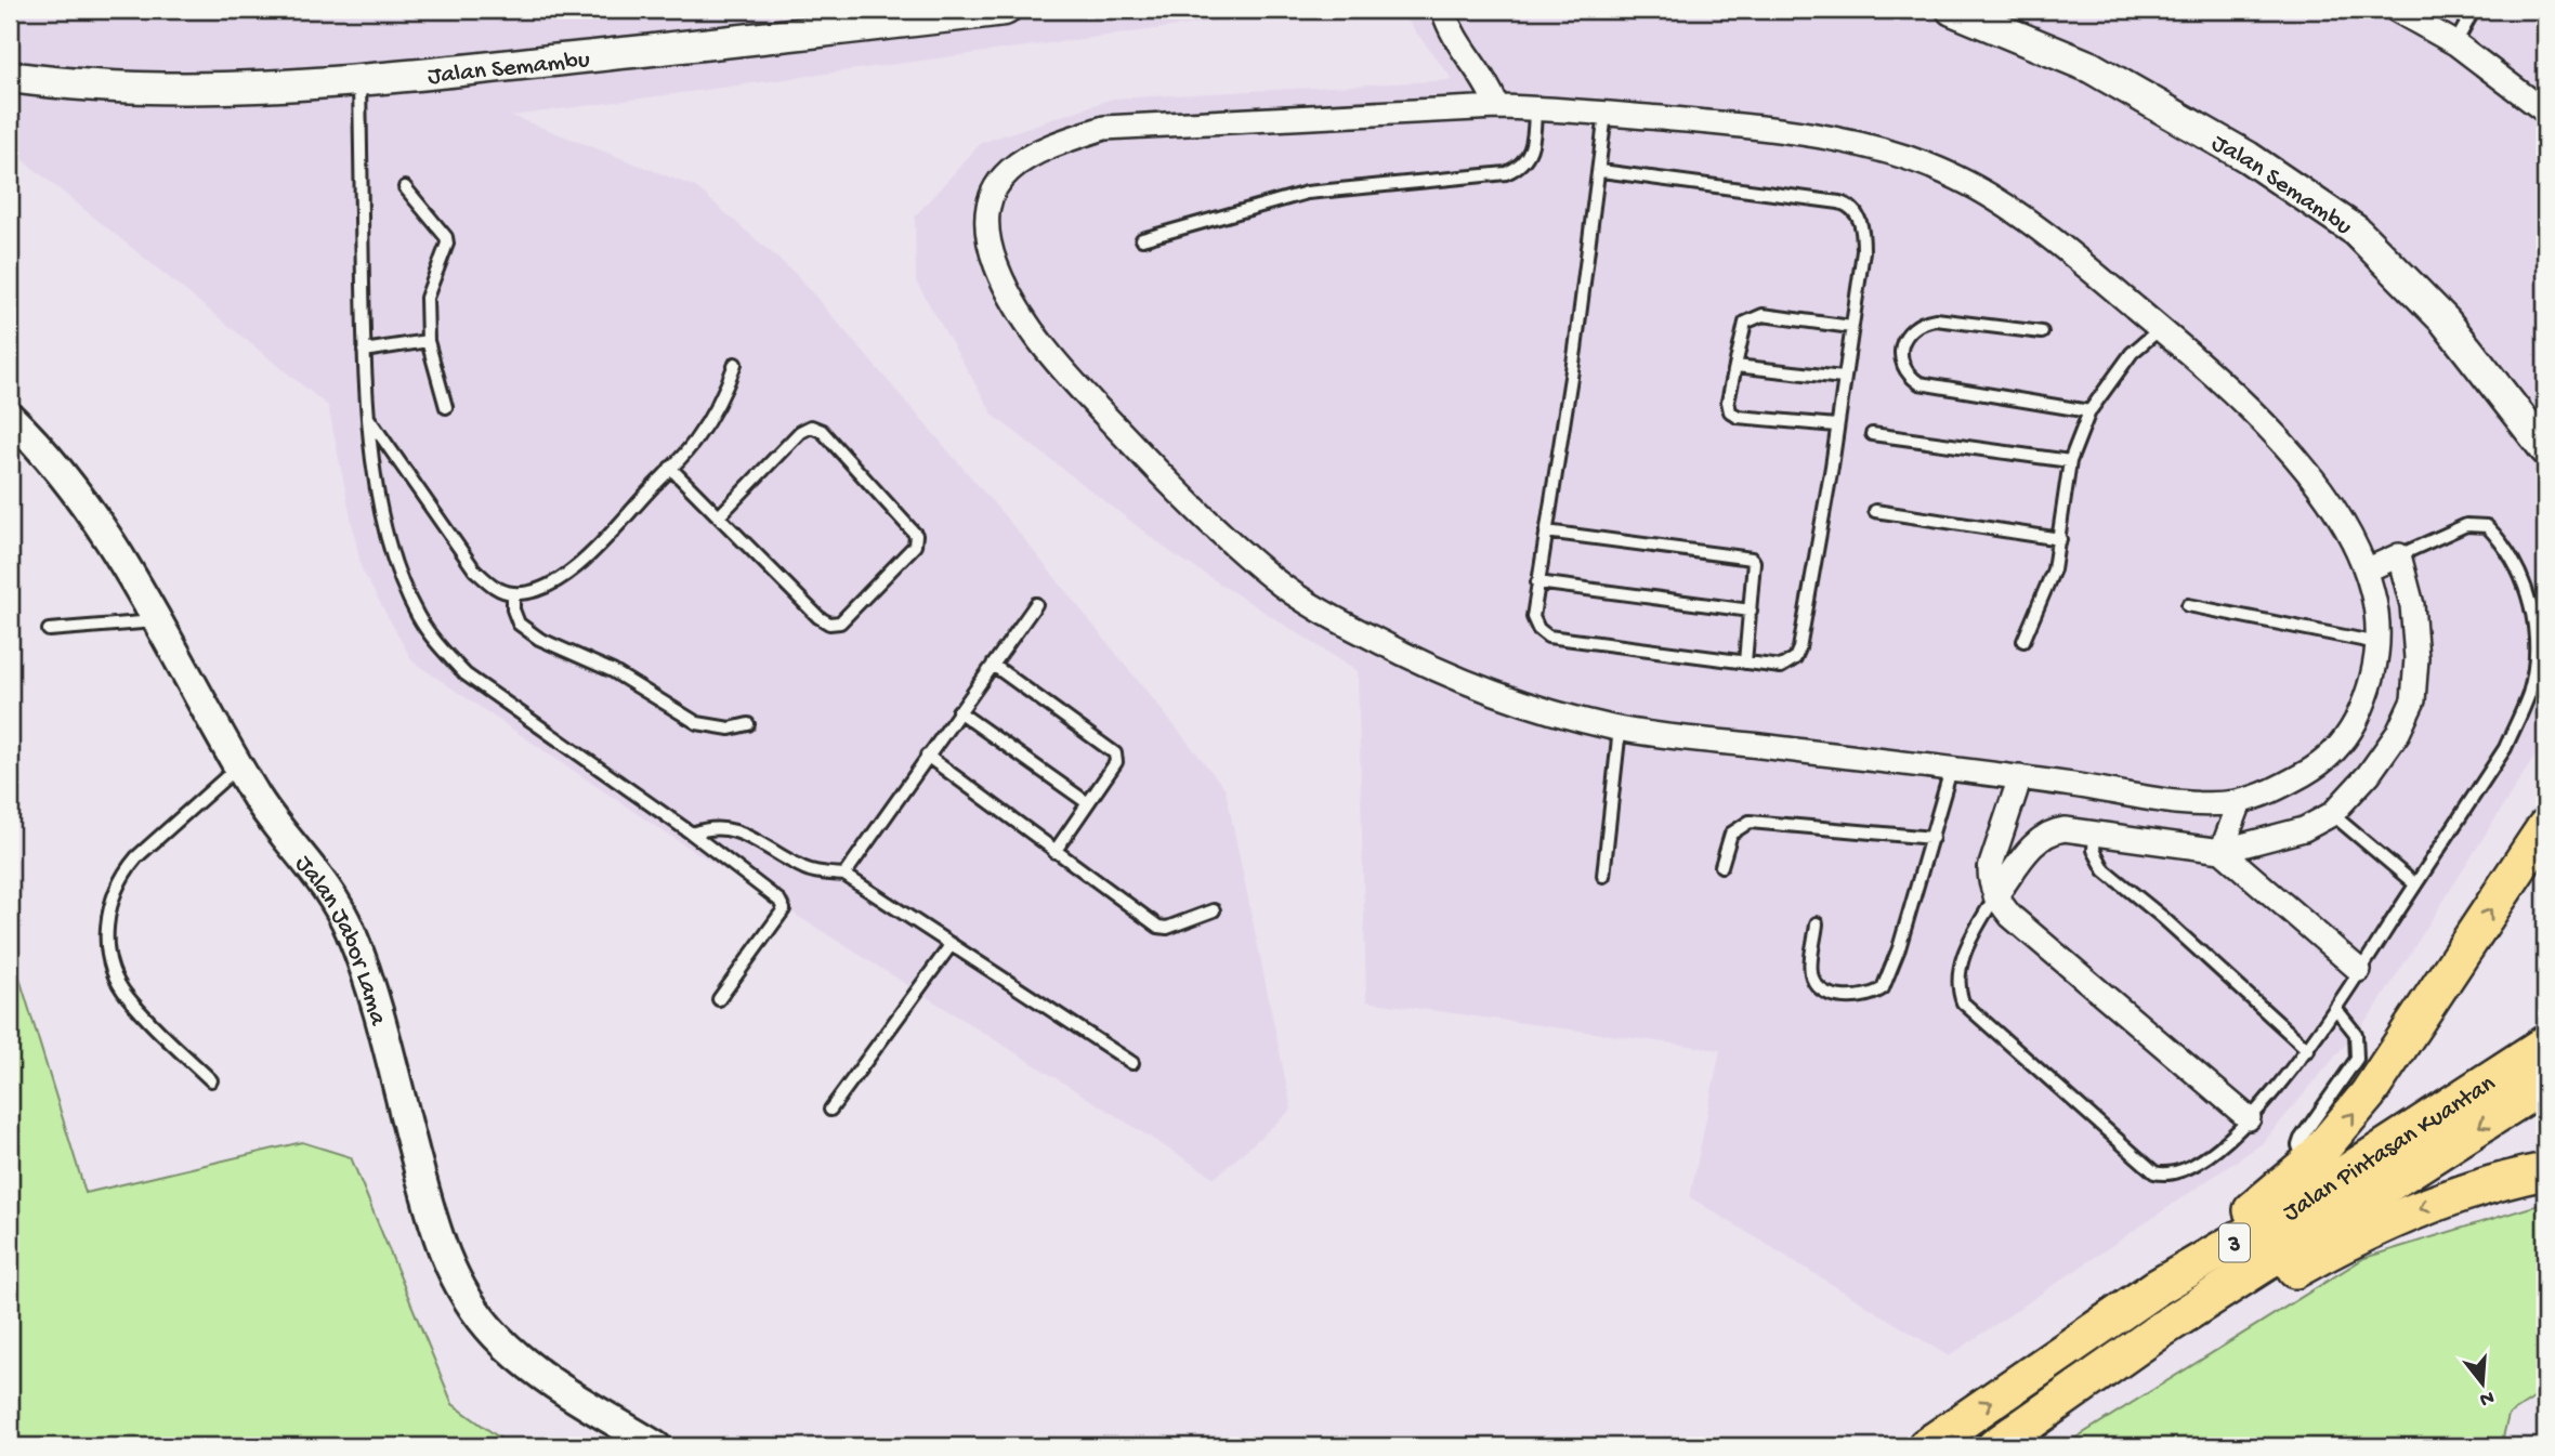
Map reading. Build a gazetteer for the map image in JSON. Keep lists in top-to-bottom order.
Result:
{
  "streets": {
    "highway": ["Jalan Pintasan Kuantan", "3"],
    "main road": ["Jalan Semambu"],
    "street": ["Jalan Jabor Lama"]
  },
  "north": "bottom"
}
